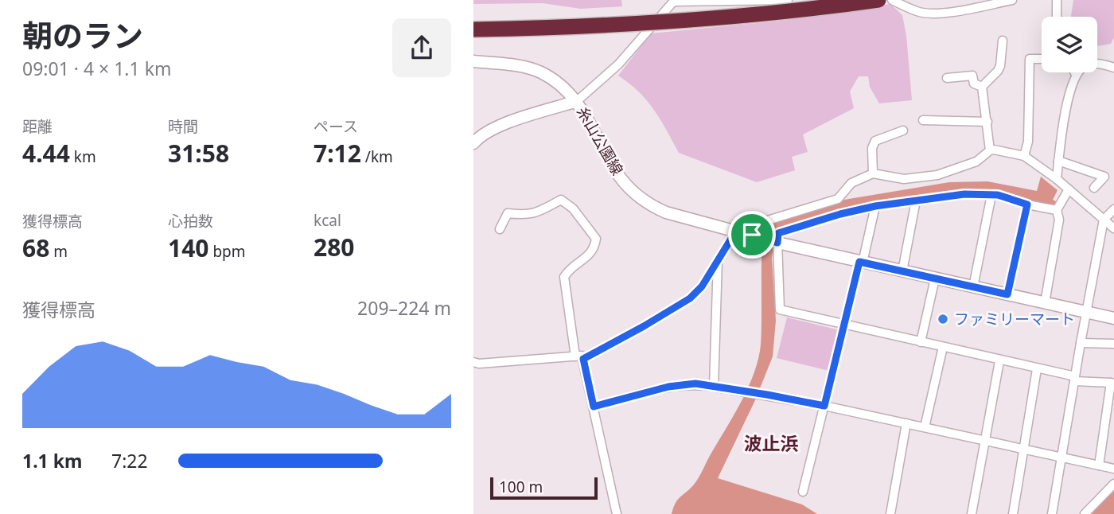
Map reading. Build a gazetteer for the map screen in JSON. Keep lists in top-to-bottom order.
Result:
{
  "streets": {
    "main road": ["糸山公園線"]
  },
  "districts": ["波止浜"],
  "places": ["ファミリーマート"],
  "scale_bar": "100 m",
  "page": {
    "heading": ["朝のラン", "09:01 · 4 × 1.1 km"],
    "stats": [
      ["距離", "4.44 km"],
      ["時間", "31:58"],
      ["ペース", "7:12 /km"],
      ["獲得標高", "68 m"],
      ["心拍数", "140 bpm"],
      ["kcal", "280"]
    ],
    "chart": ["獲得標高", "209–224 m"],
    "list": [
      {
        "name": "1.1 km",
        "note": "7:22"
      }
    ],
    "scale": "100 m"
  }
}
